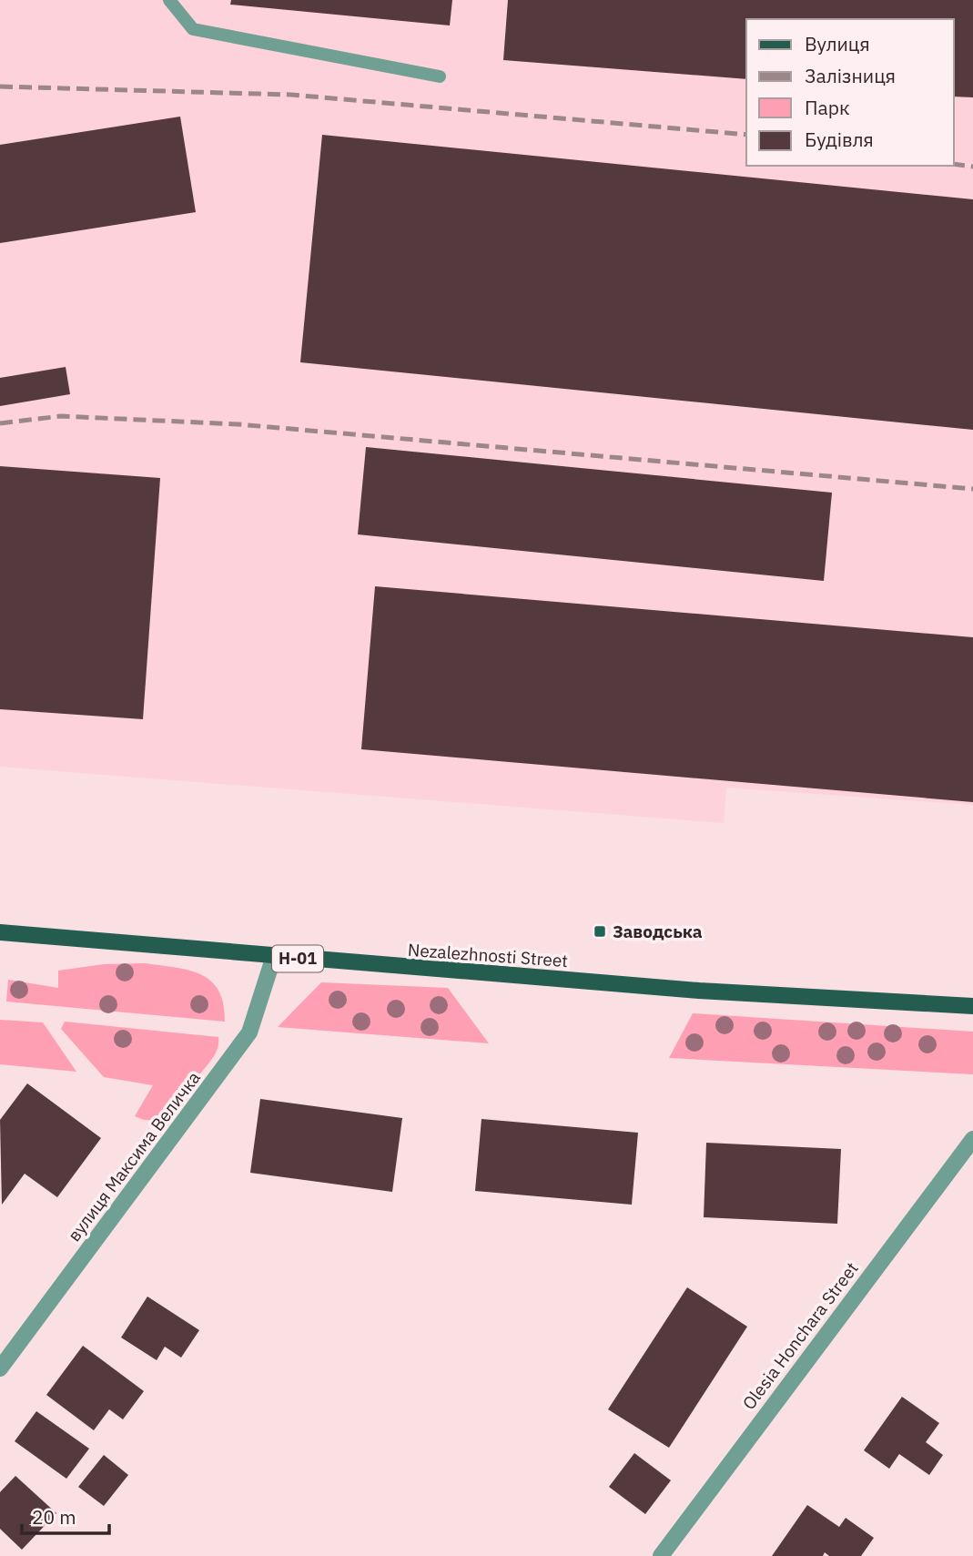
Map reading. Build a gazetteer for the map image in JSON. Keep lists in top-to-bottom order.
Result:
{
  "streets": {
    "main road": ["Nezalezhnosti Street", "Н-01"],
    "street": ["вулиця Максима Величка", "Olesia Honchara Street"]
  },
  "crossings": [
    ["Nezalezhnosti Street", "вулиця Максима Величка"]
  ],
  "places": {
    "transit": ["Заводська"]
  },
  "legend": [
    "Вулиця",
    "Залізниця",
    "Парк",
    "Будівля"
  ],
  "scale_bar": "20 m"
}
